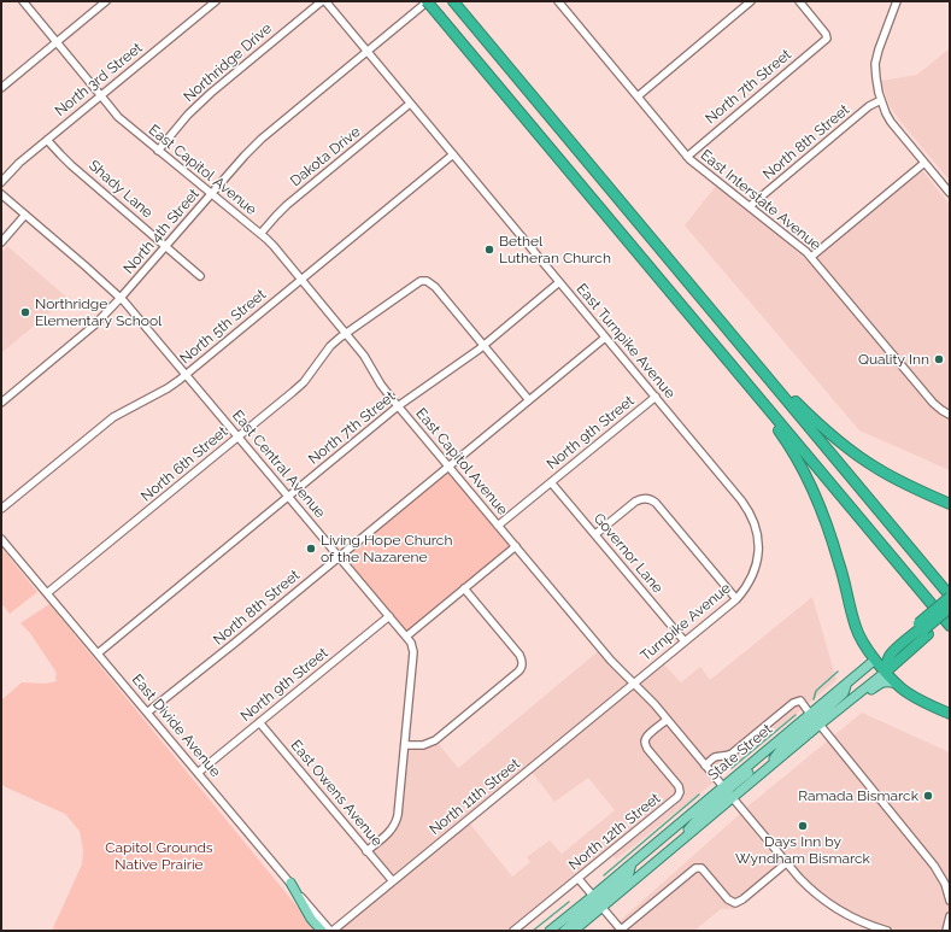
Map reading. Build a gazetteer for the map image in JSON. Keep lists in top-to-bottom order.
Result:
{
  "streets": {
    "highway": ["State Street"],
    "street": [
      "Northridge Drive",
      "North 3rd Street",
      "North 7th Street",
      "North 8th Street",
      "Dakota Drive",
      "East Capitol Avenue",
      "Shady Lane",
      "East Interstate Avenue",
      "North 4th Street",
      "North 5th Street",
      "East Turnpike Avenue",
      "North 9th Street",
      "North 6th Street",
      "East Central Avenue",
      "Governor Lane",
      "Turnpike Avenue",
      "East Divide Avenue",
      "East Owens Avenue",
      "North 11th Street",
      "North 12th Street"
    ]
  },
  "crossings": [
    ["Northridge Drive", "East Capitol Avenue"],
    ["North 3rd Street", "East Capitol Avenue"],
    ["North 3rd Street", "Shady Lane"],
    ["North 7th Street", "East Capitol Avenue"],
    ["North 7th Street", "East Interstate Avenue"],
    ["North 7th Street", "East Turnpike Avenue"],
    ["North 7th Street", "North 6th Street"],
    ["North 7th Street", "East Central Avenue"],
    ["North 7th Street", "East Divide Avenue"],
    ["North 8th Street", "East Capitol Avenue"],
    ["North 8th Street", "East Interstate Avenue"],
    ["North 8th Street", "East Turnpike Avenue"],
    ["North 8th Street", "East Central Avenue"],
    ["North 8th Street", "East Divide Avenue"],
    ["Dakota Drive", "East Capitol Avenue"],
    ["Dakota Drive", "East Turnpike Avenue"],
    ["East Capitol Avenue", "North 4th Street"],
    ["East Capitol Avenue", "North 5th Street"],
    ["East Capitol Avenue", "North 9th Street"],
    ["East Capitol Avenue", "North 6th Street"],
    ["East Capitol Avenue", "Turnpike Avenue"],
    ["East Capitol Avenue", "State Street"],
    ["East Capitol Avenue", "North 11th Street"],
    ["East Capitol Avenue", "North 12th Street"],
    ["Shady Lane", "North 4th Street"],
    ["North 4th Street", "East Turnpike Avenue"],
    ["North 4th Street", "East Central Avenue"],
    ["North 5th Street", "East Turnpike Avenue"],
    ["North 5th Street", "East Central Avenue"],
    ["East Turnpike Avenue", "North 9th Street"],
    ["East Turnpike Avenue", "Turnpike Avenue"],
    ["North 9th Street", "East Central Avenue"],
    ["North 9th Street", "Governor Lane"],
    ["North 9th Street", "East Divide Avenue"],
    ["North 9th Street", "East Owens Avenue"],
    ["North 6th Street", "East Central Avenue"],
    ["North 6th Street", "East Divide Avenue"],
    ["East Central Avenue", "East Owens Avenue"],
    ["Governor Lane", "Turnpike Avenue"],
    ["Turnpike Avenue", "North 11th Street"],
    ["East Divide Avenue", "North 11th Street"],
    ["East Owens Avenue", "North 11th Street"]
  ],
  "parks": ["Capitol Grounds Native Prairie"],
  "places": [
    "Bethel Lutheran Church",
    "Northridge Elementary School",
    "Quality Inn",
    "Living Hope Church of the Nazarene",
    "Ramada Bismarck",
    "Days Inn by Wyndham Bismarck"
  ]
}
